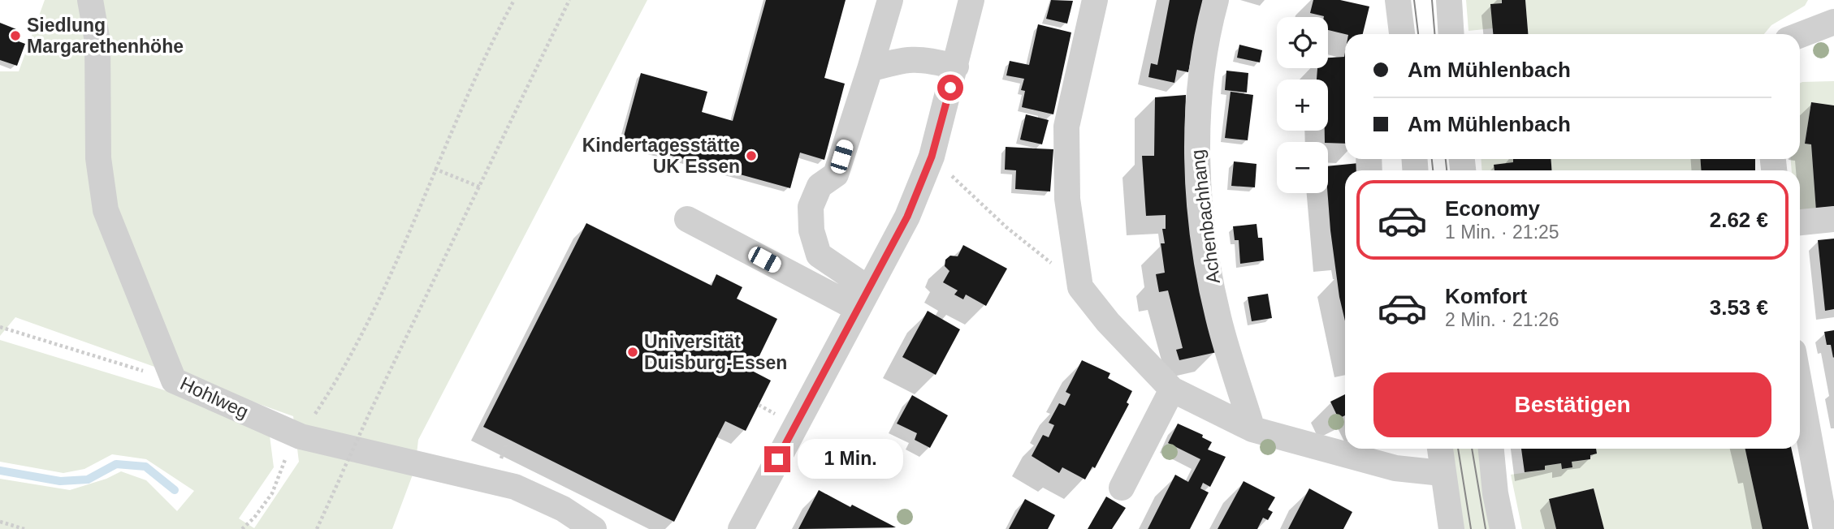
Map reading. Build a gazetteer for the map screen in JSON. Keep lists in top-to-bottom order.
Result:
{
  "streets": {
    "street": ["Achenbachhang", "Hohlweg"]
  },
  "places": ["Siedlung Margarethenhöhe", "Kindertagesstätte UK Essen", "Universität Duisburg-Essen"],
  "page": {
    "map_buttons": ["+", "−"],
    "banner": ["Am Mühlenbach", "Am Mühlenbach"],
    "list": [
      {
        "name": "Economy",
        "note": "1 Min. · 21:25",
        "value": "2.62 €"
      },
      {
        "name": "Komfort",
        "note": "2 Min. · 21:26",
        "value": "3.53 €"
      }
    ],
    "buttons": "Bestätigen",
    "bubble": "1 Min."
  }
}
